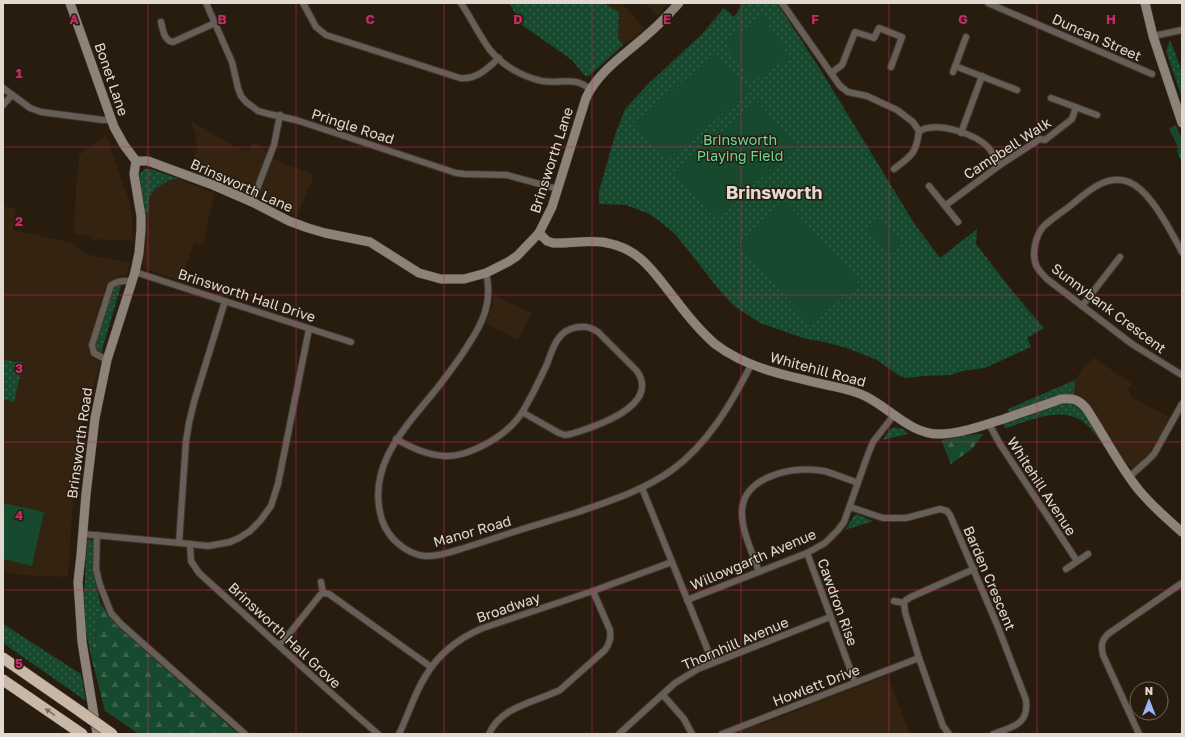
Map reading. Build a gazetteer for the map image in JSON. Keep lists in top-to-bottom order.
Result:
{
  "streets": {
    "street": [
      "Duncan Street",
      "Bonet Lane",
      "Pringle Road",
      "Campbell Walk",
      "Brinsworth Lane",
      "Brinsworth Hall Drive",
      "Sunnybank Crescent",
      "Whitehill Road",
      "Brinsworth Road",
      "Whitehill Avenue",
      "Manor Road",
      "Willowgarth Avenue",
      "Barden Crescent",
      "Cawdron Rise",
      "Broadway",
      "Brinsworth Hall Grove",
      "Thornhill Avenue",
      "Howlett Drive"
    ]
  },
  "crossings": [
    ["Bonet Lane", "Brinsworth Lane"],
    ["Bonet Lane", "Brinsworth Road"],
    ["Pringle Road", "Brinsworth Lane"],
    ["Brinsworth Lane", "Whitehill Road"],
    ["Brinsworth Lane", "Brinsworth Road"],
    ["Brinsworth Lane", "Manor Road"],
    ["Brinsworth Hall Drive", "Brinsworth Road"],
    ["Whitehill Road", "Whitehill Avenue"],
    ["Whitehill Road", "Manor Road"],
    ["Whitehill Road", "Willowgarth Avenue"],
    ["Willowgarth Avenue", "Barden Crescent"],
    ["Willowgarth Avenue", "Cawdron Rise"],
    ["Cawdron Rise", "Thornhill Avenue"],
    ["Cawdron Rise", "Howlett Drive"]
  ],
  "districts": ["Brinsworth"],
  "parks": ["Brinsworth Playing Field"],
  "north": "top",
  "grid": {
    "columns": [
      "A",
      "B",
      "C",
      "D",
      "E",
      "F",
      "G",
      "H"
    ],
    "rows": [
      "1",
      "2",
      "3",
      "4",
      "5"
    ]
  }
}
